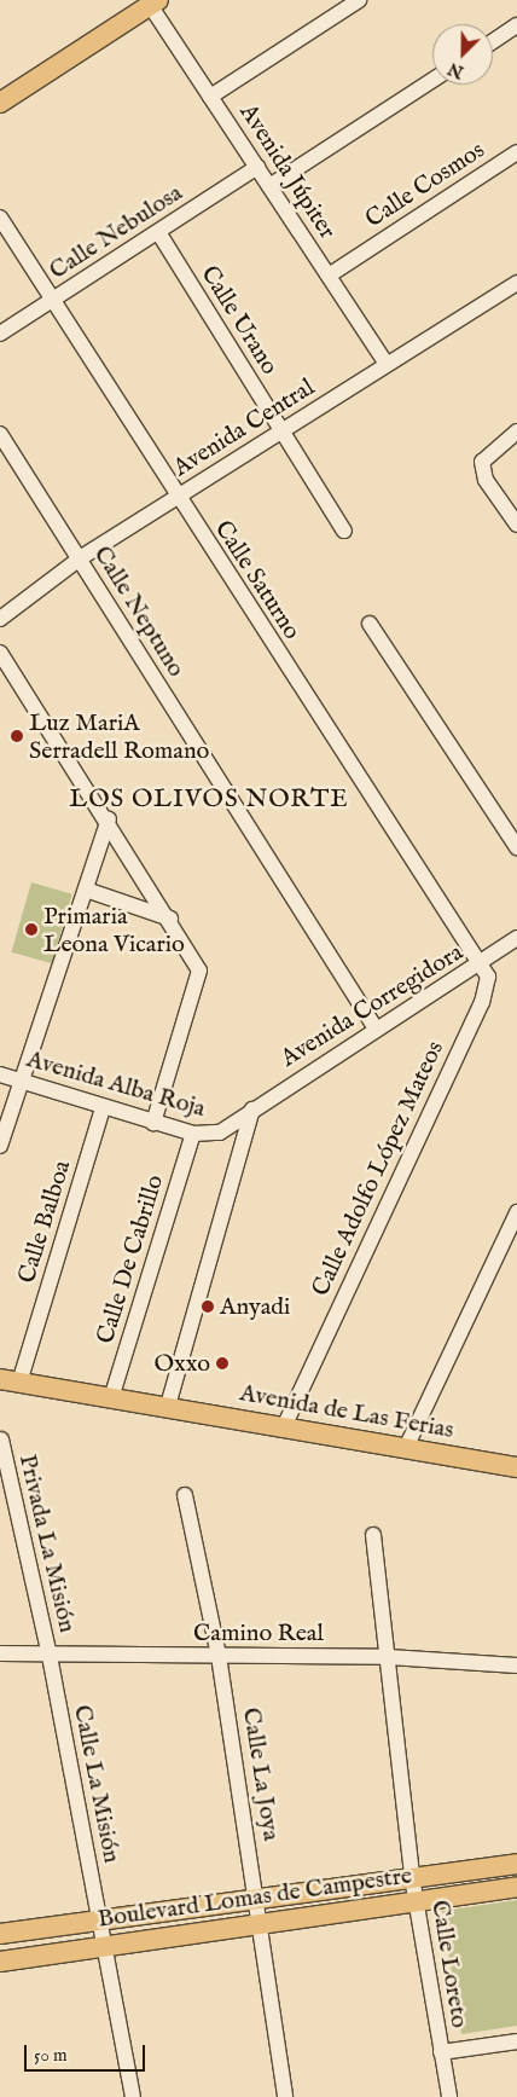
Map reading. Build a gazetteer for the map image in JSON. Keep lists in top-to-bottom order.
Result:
{
  "streets": {
    "main road": ["Avenida de Las Ferias", "Boulevard Lomas de Campestre"],
    "street": [
      "Avenida Júpiter",
      "Calle Cosmos",
      "Calle Nebulosa",
      "Calle Urano",
      "Avenida Central",
      "Calle Saturno",
      "Calle Neptuno",
      "Avenida Corregidora",
      "Avenida Alba Roja",
      "Calle Adolfo López Mateos",
      "Calle Balboa",
      "Calle De Cabrillo",
      "Privada La Misión",
      "Camino Real",
      "Calle La Joya",
      "Calle La Misión",
      "Calle Loreto"
    ]
  },
  "crossings": [
    ["Avenida Júpiter", "Calle Cosmos"],
    ["Avenida Júpiter", "Calle Nebulosa"],
    ["Avenida Júpiter", "Avenida Central"],
    ["Calle Nebulosa", "Calle Urano"],
    ["Calle Nebulosa", "Calle Saturno"],
    ["Calle Urano", "Avenida Central"],
    ["Avenida Central", "Calle Saturno"],
    ["Avenida Central", "Calle Neptuno"],
    ["Calle Saturno", "Avenida Corregidora"],
    ["Calle Saturno", "Calle Adolfo López Mateos"],
    ["Calle Neptuno", "Avenida Corregidora"],
    ["Avenida Corregidora", "Avenida Alba Roja"],
    ["Avenida Corregidora", "Calle Adolfo López Mateos"],
    ["Avenida Alba Roja", "Calle Balboa"],
    ["Avenida Alba Roja", "Calle De Cabrillo"],
    ["Calle Adolfo López Mateos", "Avenida de Las Ferias"],
    ["Privada La Misión", "Camino Real"],
    ["Privada La Misión", "Calle La Misión"],
    ["Camino Real", "Calle La Joya"],
    ["Camino Real", "Calle La Misión"],
    ["Camino Real", "Calle Loreto"],
    ["Calle La Joya", "Boulevard Lomas de Campestre"],
    ["Calle La Misión", "Boulevard Lomas de Campestre"],
    ["Boulevard Lomas de Campestre", "Calle Loreto"]
  ],
  "districts": ["LOS OLIVOS NORTE"],
  "places": [
    "Luz MariA Serradell Romano",
    "Primaria Leona Vicario",
    "Anyadi",
    "Oxxo"
  ],
  "scale_bar": "50 m",
  "north": "bottom left"
}
